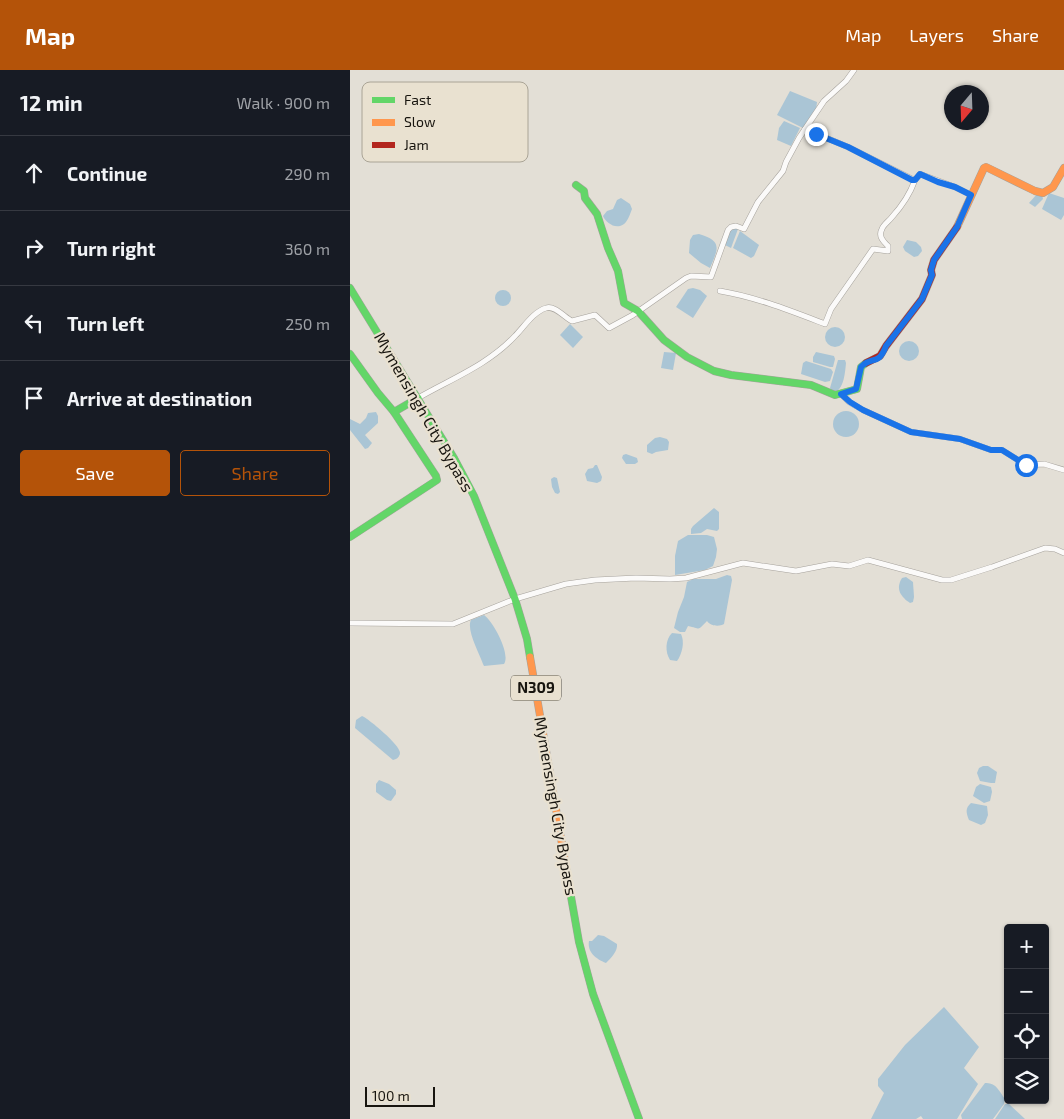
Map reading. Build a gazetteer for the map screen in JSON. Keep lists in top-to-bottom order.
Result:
{
  "streets": {
    "main road": ["Mymensingh City Bypass", "N309"]
  },
  "legend": ["Fast", "Slow", "Jam"],
  "scale_bar": "100 m",
  "north": "bottom",
  "page": {
    "header": "Map",
    "nav": ["Map", "Layers", "Share"],
    "heading": ["12 min", "Walk · 900 m"],
    "list": [
      ["Continue", "290 m"],
      ["Turn right", "360 m"],
      ["Turn left", "250 m"],
      "Arrive at destination"
    ],
    "buttons": ["Save", "Share"],
    "map_buttons": ["+", "−"],
    "scale": "100 m"
  }
}
